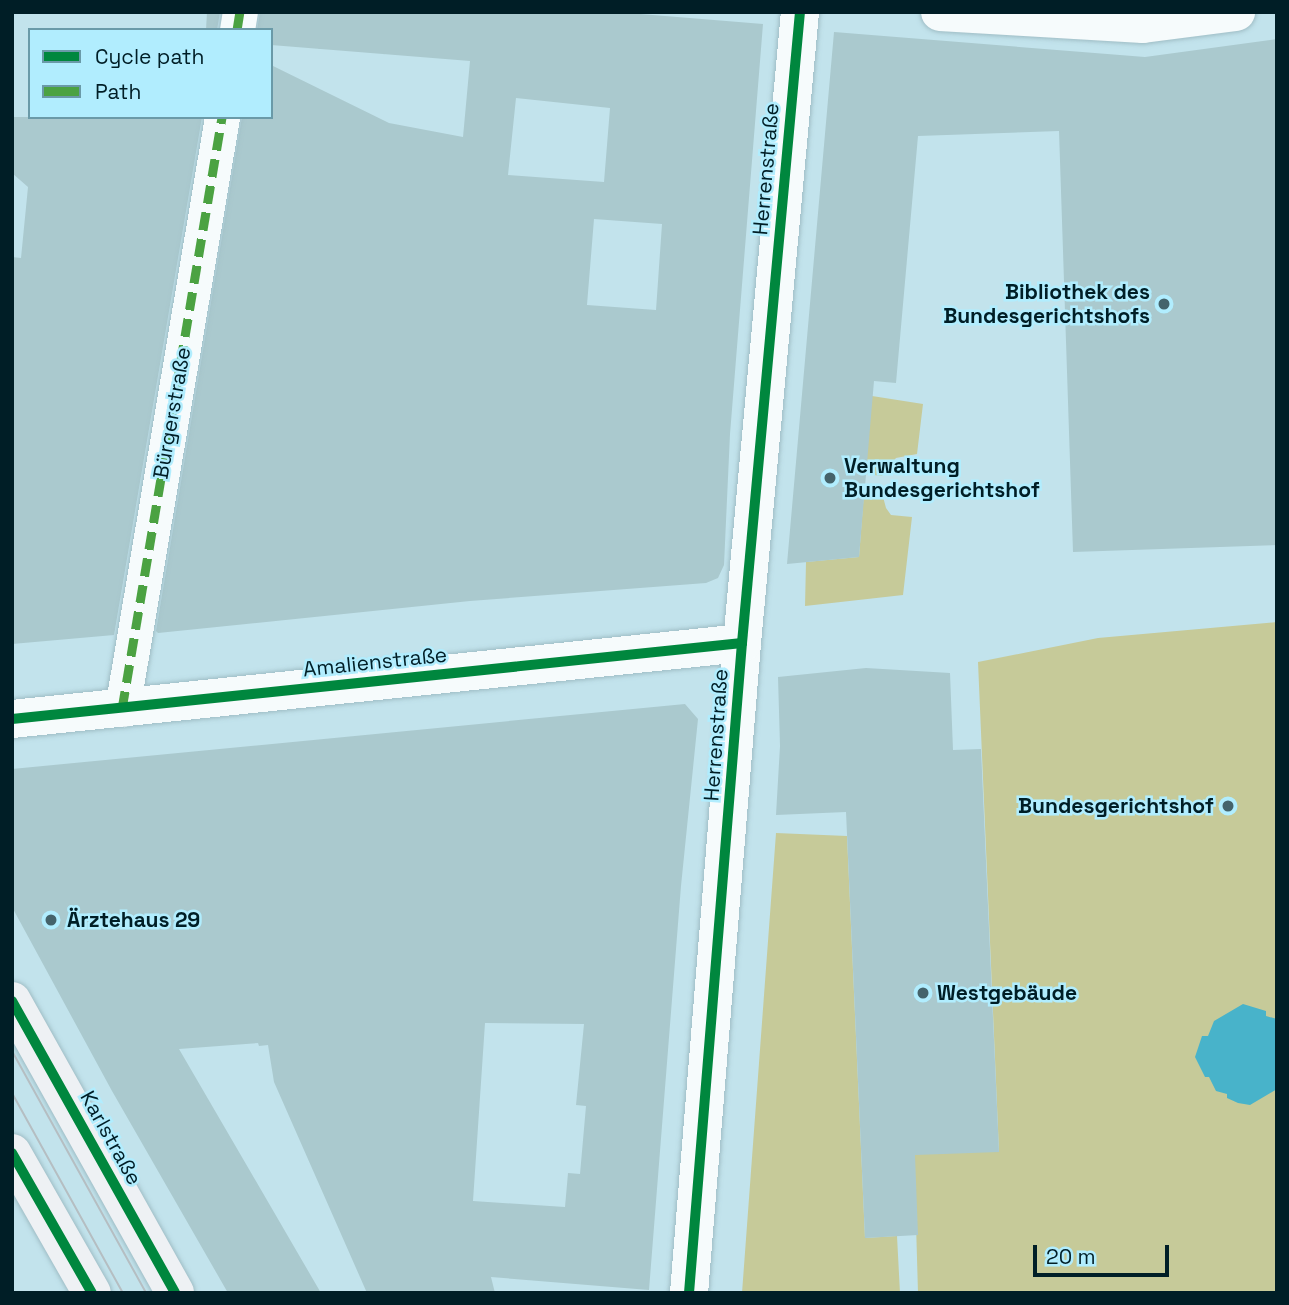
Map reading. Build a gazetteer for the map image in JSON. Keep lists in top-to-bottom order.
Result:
{
  "streets": {
    "main road": ["Karlstraße"],
    "street": ["Herrenstraße", "Bürgerstraße", "Amalienstraße"]
  },
  "crossings": [
    ["Herrenstraße", "Amalienstraße"],
    ["Bürgerstraße", "Amalienstraße"]
  ],
  "places": [
    "Bibliothek des Bundesgerichtshofs",
    "Verwaltung Bundesgerichtshof",
    "Bundesgerichtshof",
    "Ärztehaus 29",
    "Westgebäude"
  ],
  "legend": ["Cycle path", "Path"],
  "scale_bar": "20 m"
}
